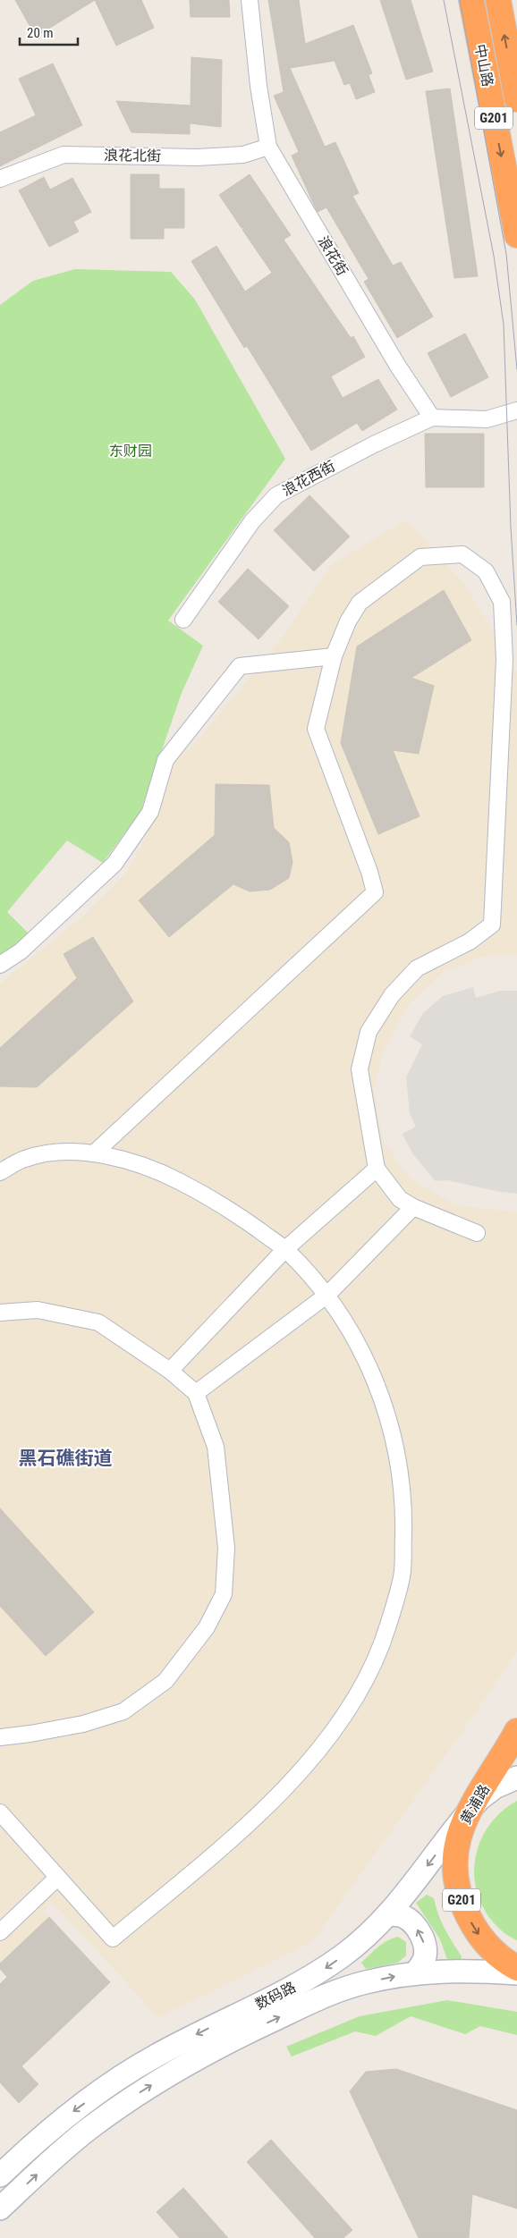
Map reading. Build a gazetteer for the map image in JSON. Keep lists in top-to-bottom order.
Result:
{
  "streets": {
    "highway": ["中山路", "G201", "黄浦路"],
    "main road": ["数码路"],
    "street": ["浪花北街", "浪花街", "浪花西街"]
  },
  "crossings": [
    ["浪花北街", "浪花街"],
    ["浪花街", "浪花西街"],
    ["黄浦路", "数码路"]
  ],
  "one_way": ["黄浦路"],
  "districts": ["黑石礁街道"],
  "parks": ["东财园"],
  "scale_bar": "20 m"
}
